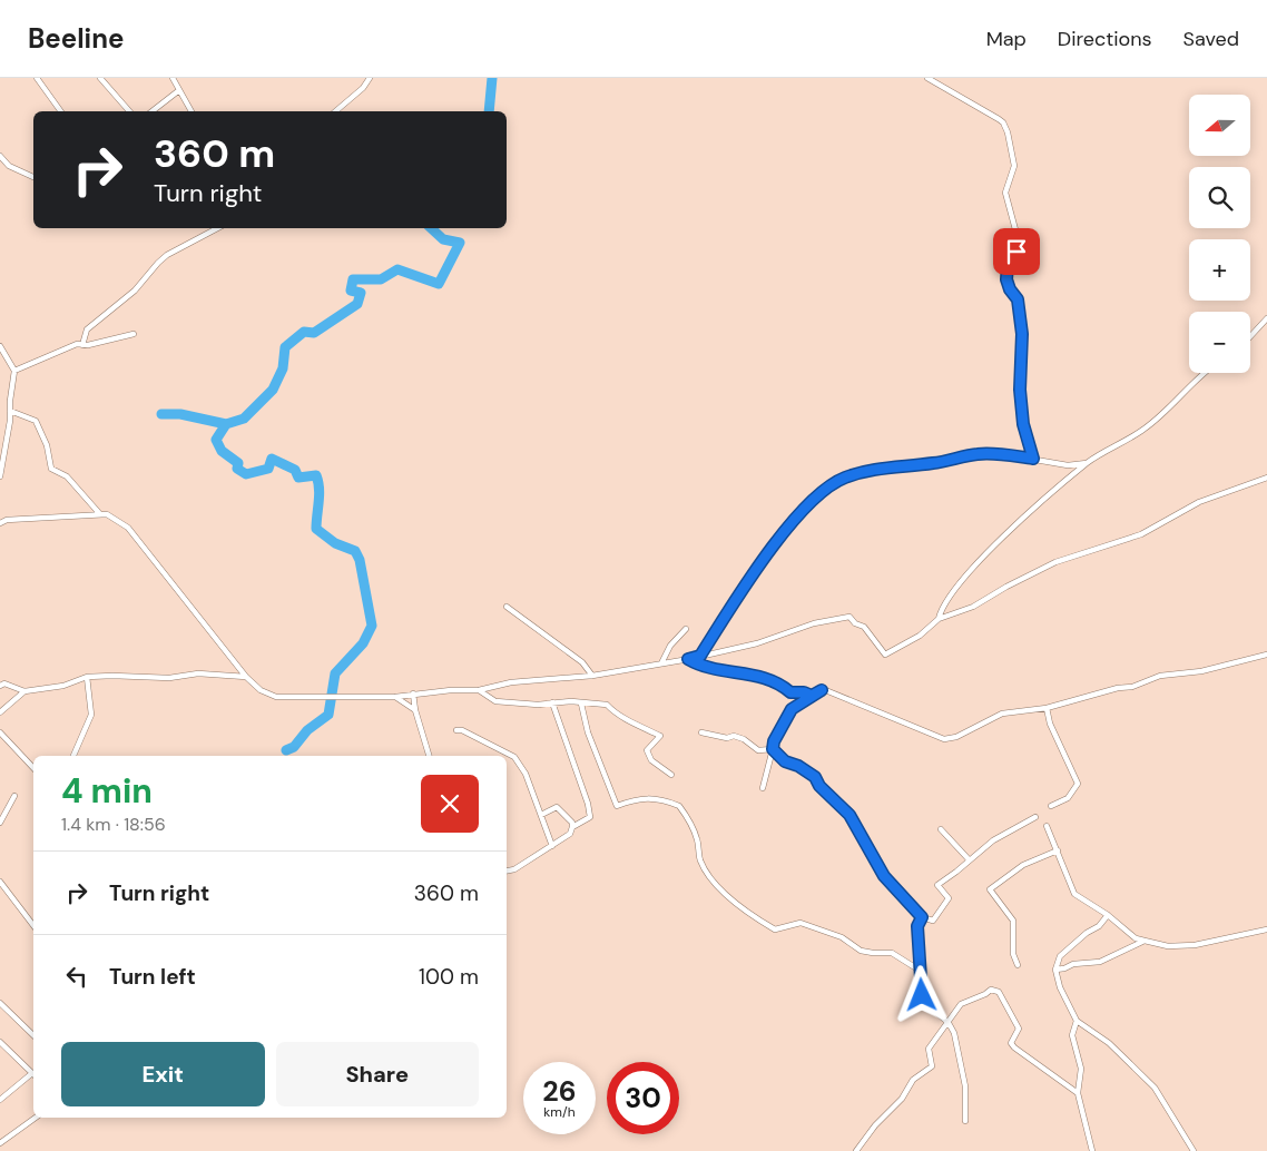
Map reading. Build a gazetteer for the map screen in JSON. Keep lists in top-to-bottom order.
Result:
{
  "north": "left",
  "page": {
    "header": "Beeline",
    "nav": ["Map", "Directions", "Saved"],
    "map_buttons": ["+", "−"],
    "turn": ["360 m", "Turn right"],
    "heading": ["4 min", "1.4 km · 18:56"],
    "list": [
      {
        "name": "Turn right",
        "value": "360 m"
      },
      {
        "name": "Turn left",
        "value": "100 m"
      }
    ],
    "buttons": ["Exit", "Share"],
    "speed": "26 km/h",
    "limit": "30"
  }
}
